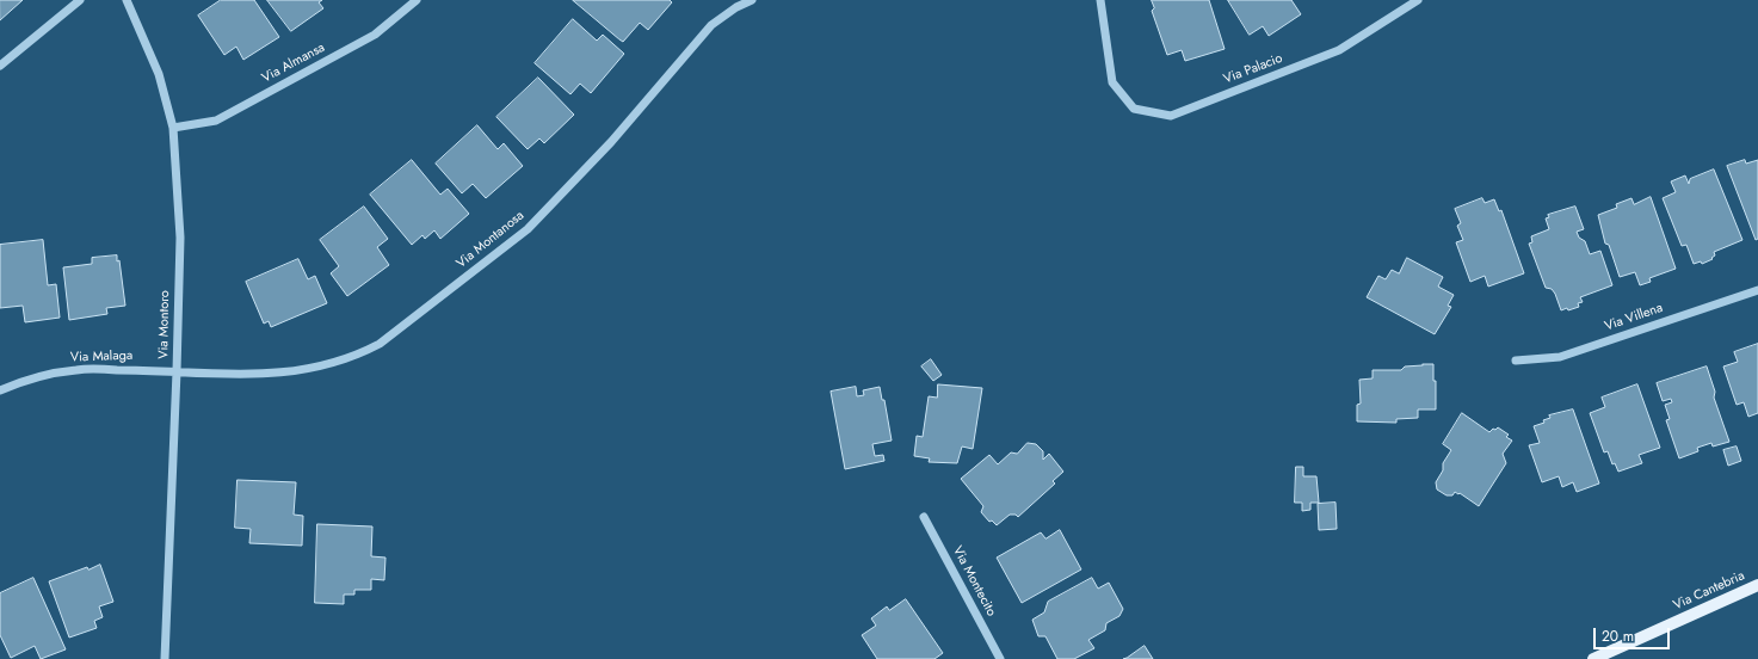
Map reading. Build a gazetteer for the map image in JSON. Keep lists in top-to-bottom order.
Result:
{
  "streets": {
    "main road": ["Via Cantebria"],
    "street": [
      "Via Almansa",
      "Via Palacio",
      "Via Montanosa",
      "Via Villena",
      "Via Montoro",
      "Via Malaga",
      "Via Montecito"
    ]
  },
  "crossings": [
    ["Via Almansa", "Via Montoro"],
    ["Via Montanosa", "Via Montoro"],
    ["Via Montanosa", "Via Malaga"],
    ["Via Montoro", "Via Malaga"]
  ],
  "scale_bar": "20 m"
}
